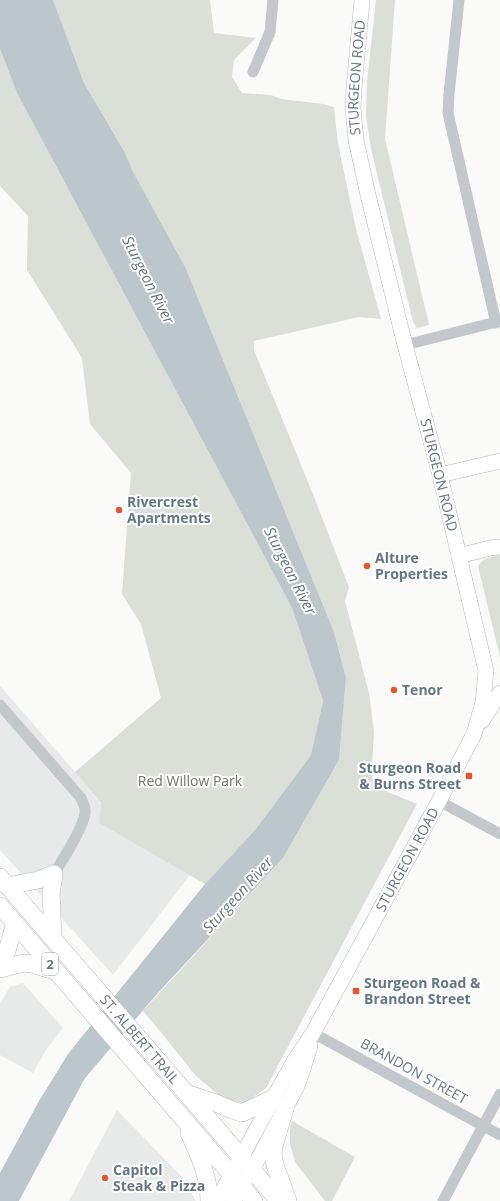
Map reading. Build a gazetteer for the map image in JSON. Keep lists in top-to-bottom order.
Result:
{
  "streets": {
    "main road": ["STURGEON ROAD", "2", "ST. ALBERT TRAIL"],
    "street": ["BRANDON STREET"]
  },
  "crossings": [
    ["STURGEON ROAD", "ST. ALBERT TRAIL"],
    ["STURGEON ROAD", "BRANDON STREET"]
  ],
  "water": ["Sturgeon River"],
  "parks": ["Red Willow Park"],
  "places": {
    "other": [
      "Rivercrest Apartments",
      "Alture Properties",
      "Tenor",
      "Capitol Steak & Pizza"
    ],
    "transit": ["Sturgeon Road & Burns Street", "Sturgeon Road & Brandon Street"]
  }
}
